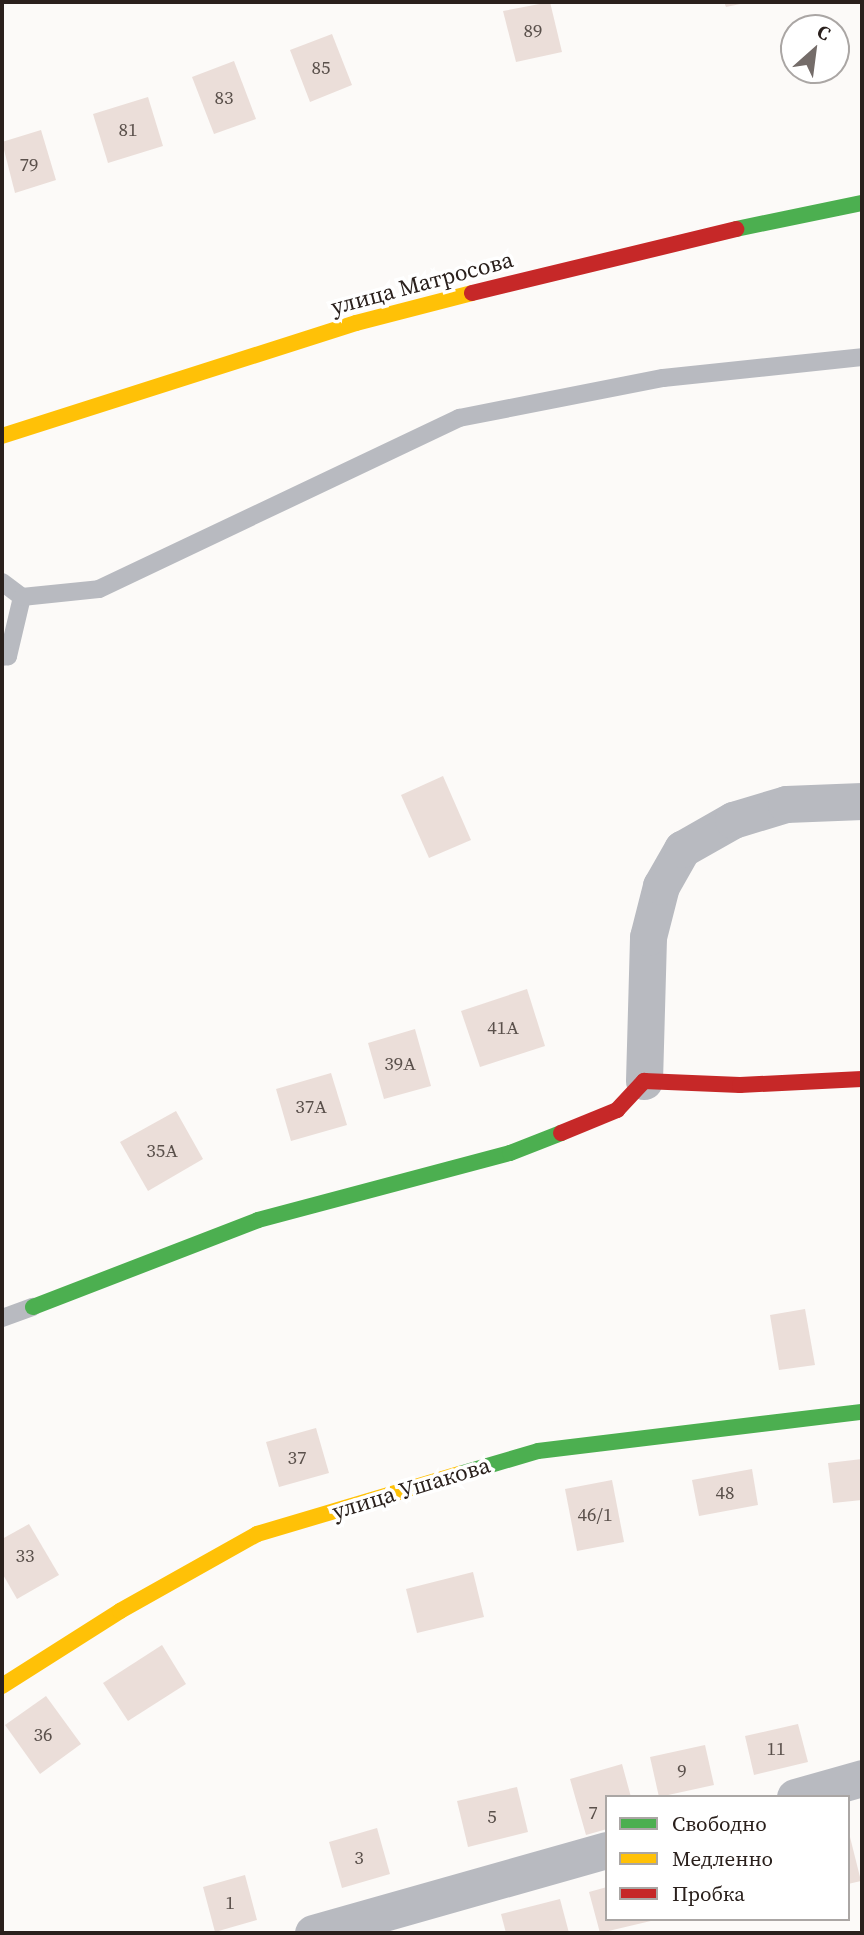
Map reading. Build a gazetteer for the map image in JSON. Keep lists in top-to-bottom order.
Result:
{
  "streets": {
    "street": ["улица Матросова", "улица Ушакова"]
  },
  "house_numbers": [
    "89",
    "85",
    "83",
    "81",
    "79",
    "41А",
    "39А",
    "37А",
    "35А",
    "37",
    "48",
    "46/1",
    "33",
    "36",
    "11",
    "9",
    "7",
    "5",
    "3",
    "1"
  ],
  "legend": ["Свободно", "Медленно", "Пробка"],
  "north": "top right"
}
